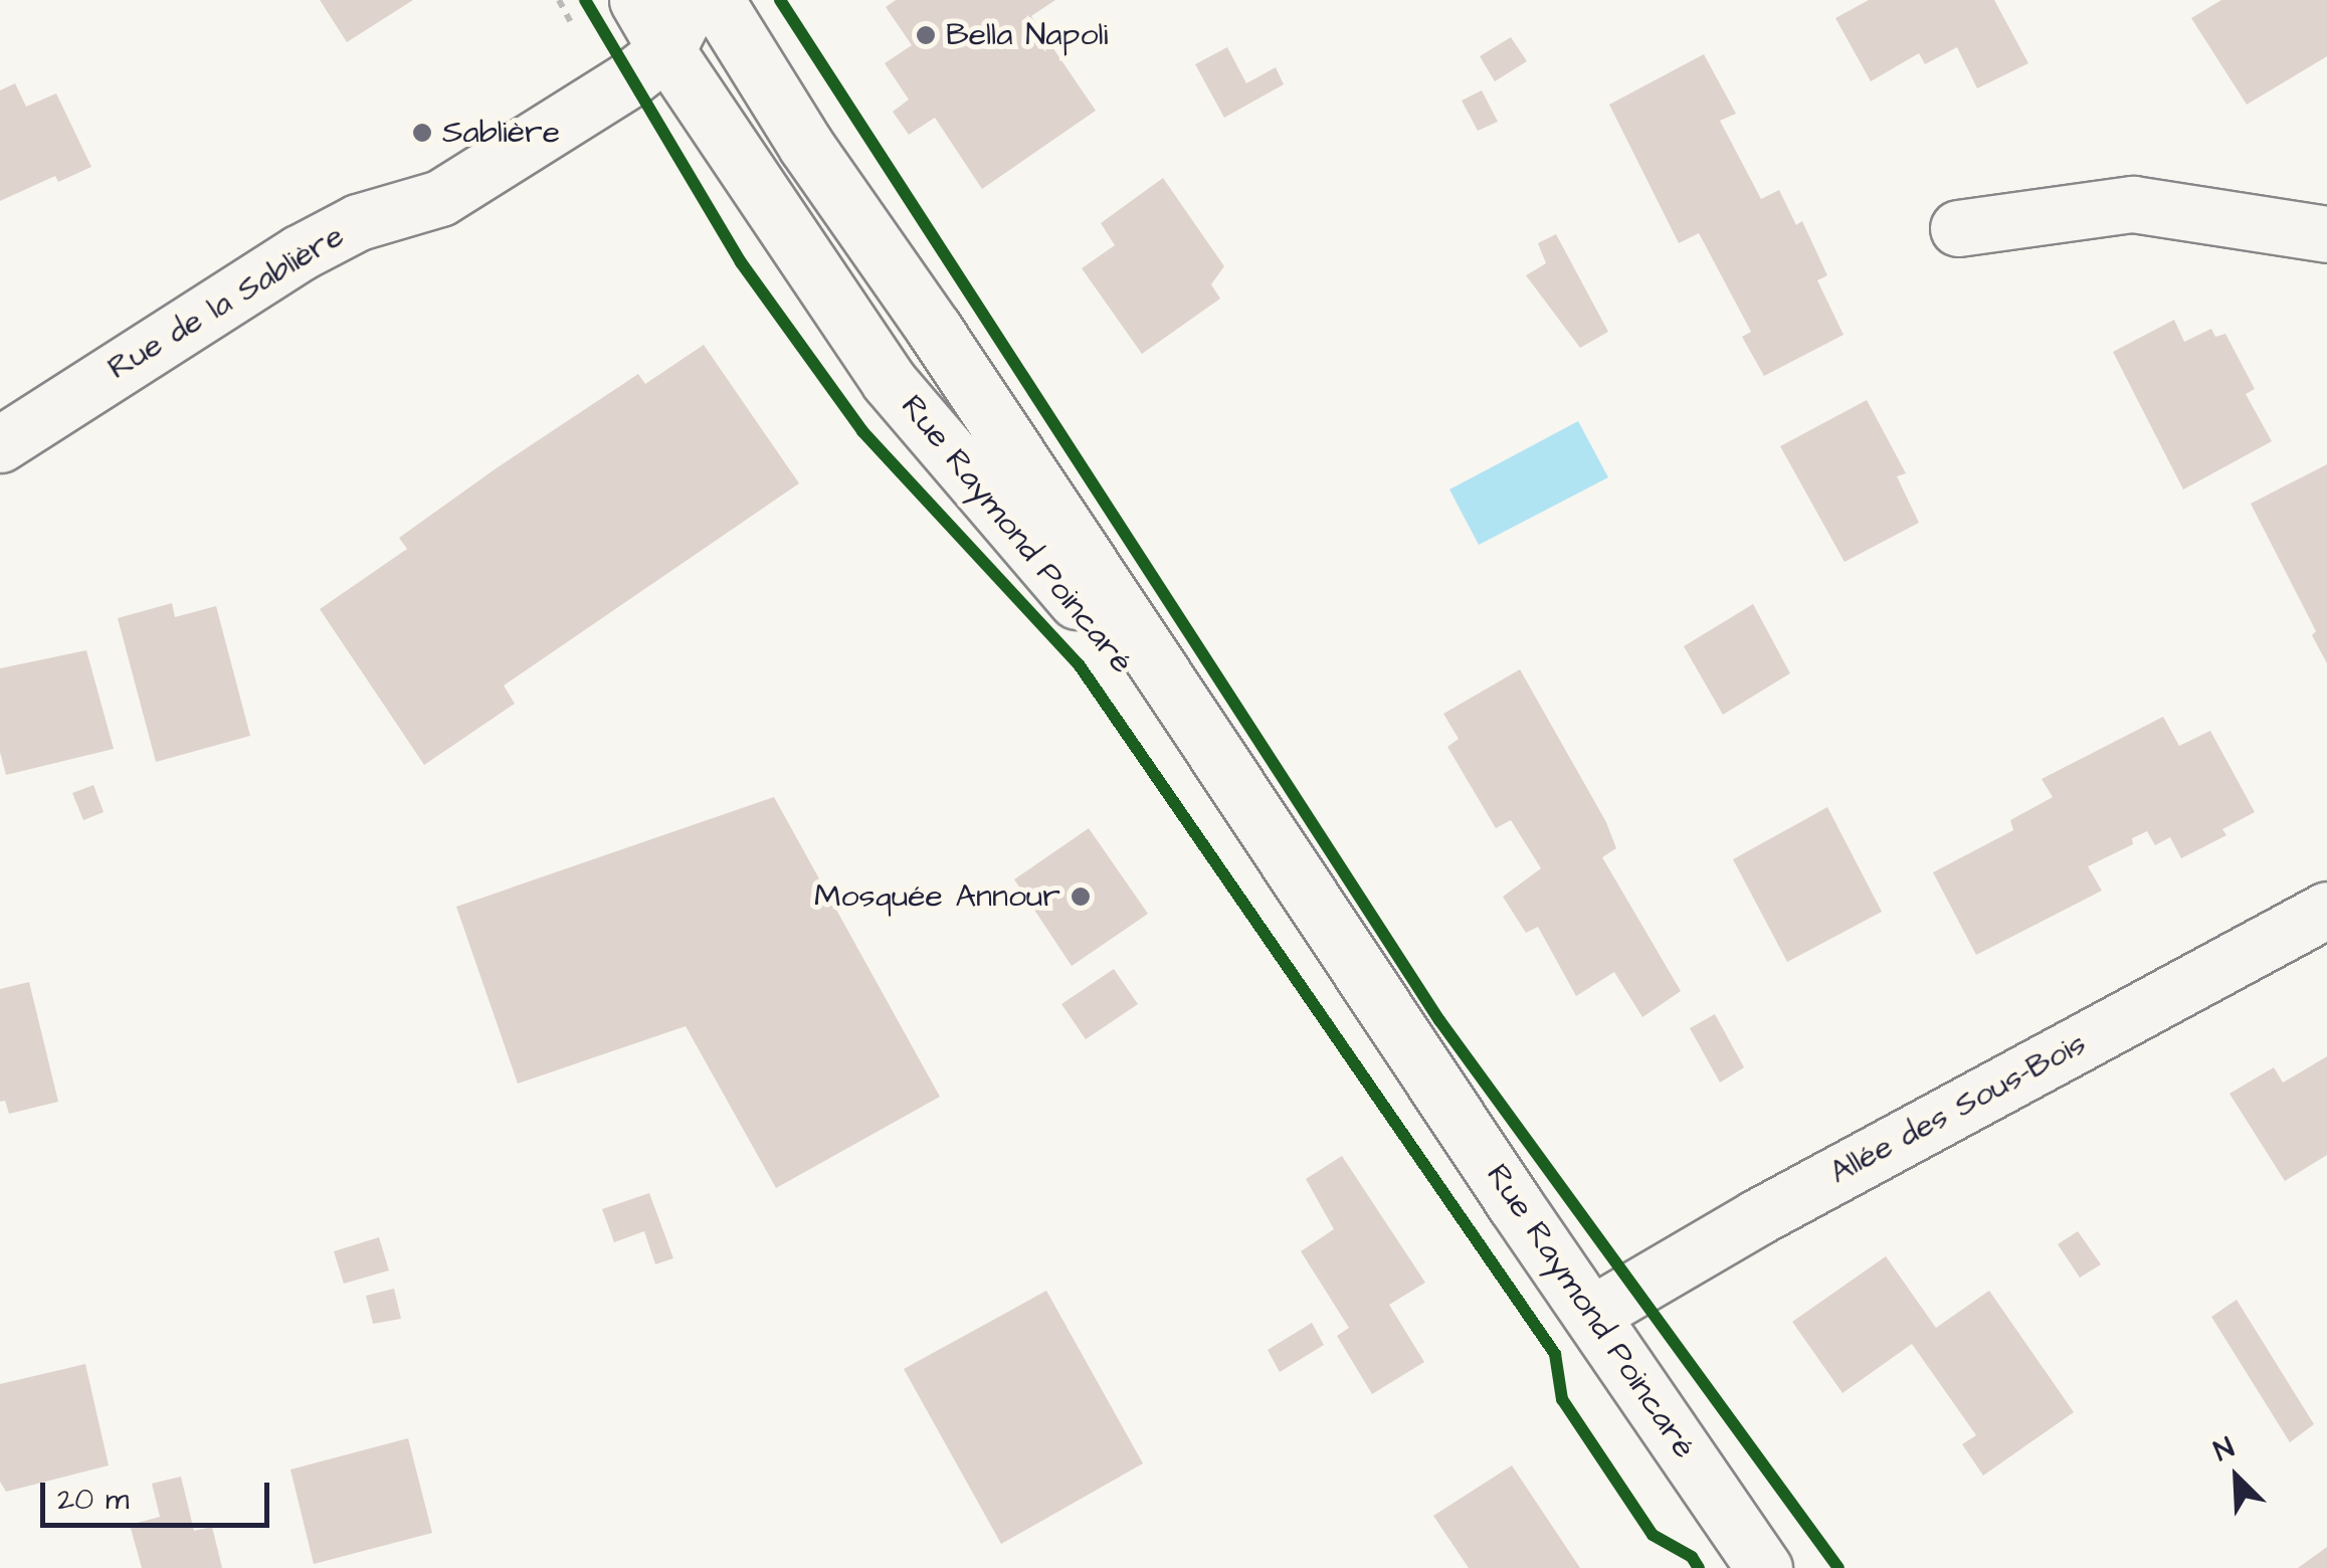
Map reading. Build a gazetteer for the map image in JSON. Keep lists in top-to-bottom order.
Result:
{
  "streets": {
    "main road": ["Rue de la Sablière", "Rue Raymond Poincaré", "Allée des Sous-Bois"]
  },
  "crossings": [
    ["Rue de la Sablière", "Rue Raymond Poincaré"],
    ["Rue Raymond Poincaré", "Allée des Sous-Bois"]
  ],
  "places": ["Bella Napoli", "Sablière", "Mosquée Annour"],
  "scale_bar": "20 m",
  "north": "top left"
}
